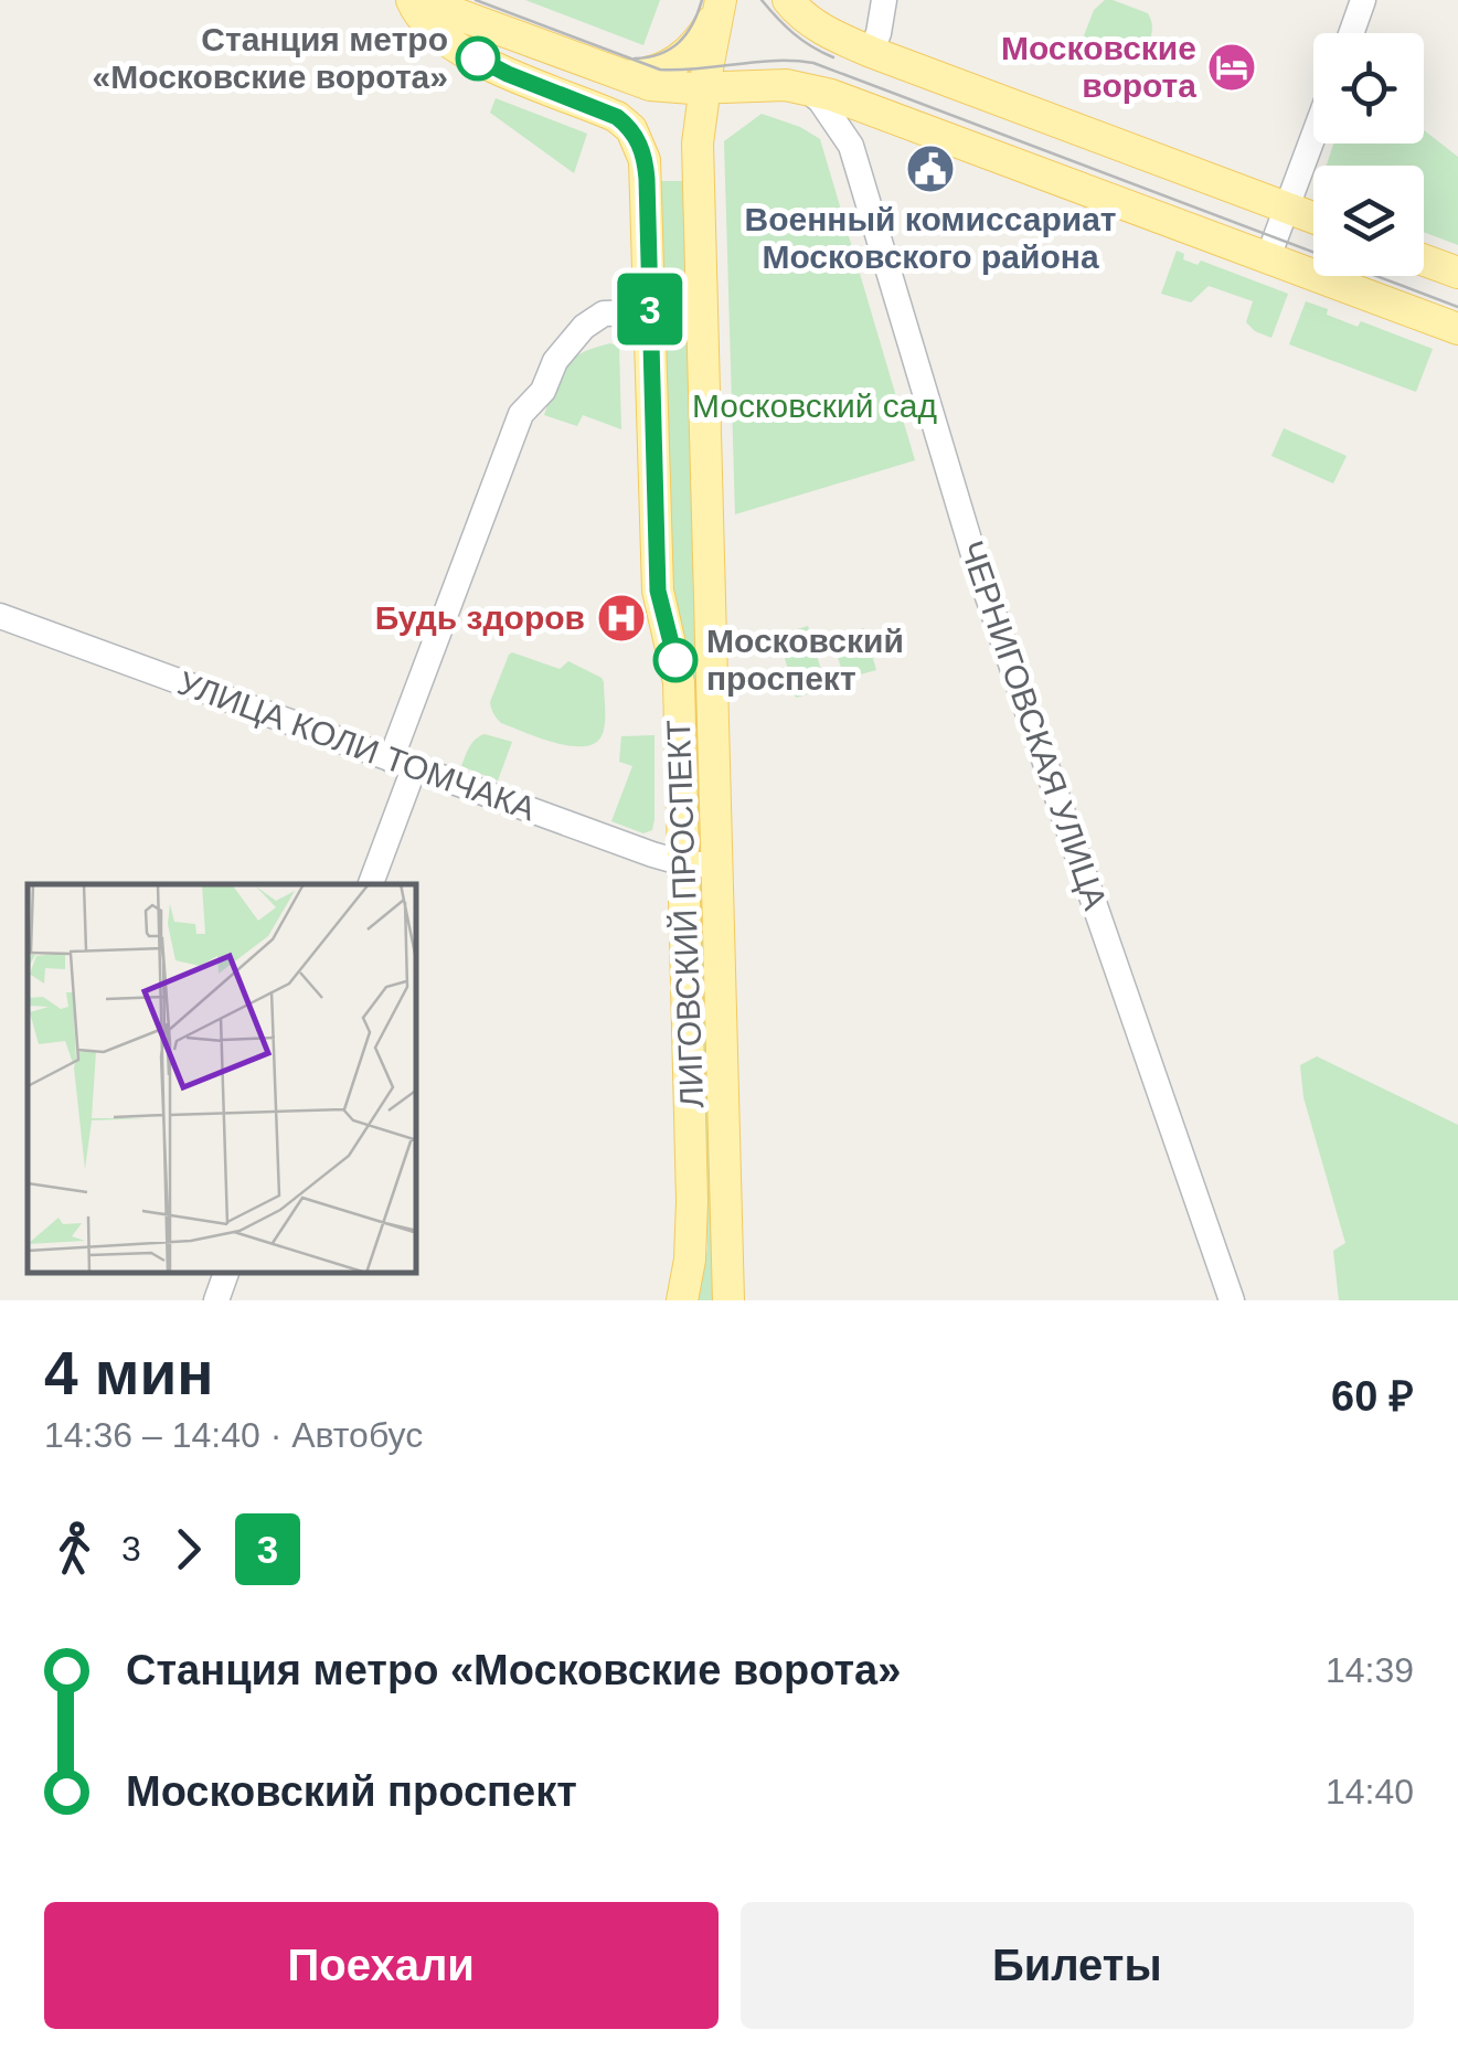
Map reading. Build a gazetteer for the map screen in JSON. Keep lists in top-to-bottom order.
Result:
{
  "streets": {
    "main road": ["ЛИГОВСКИЙ ПРОСПЕКТ"],
    "street": ["ЧЕРНИГОВСКАЯ УЛИЦА", "УЛИЦА КОЛИ ТОМЧАКА"]
  },
  "crossings": [
    ["УЛИЦА КОЛИ ТОМЧАКА", "ЛИГОВСКИЙ ПРОСПЕКТ"]
  ],
  "parks": ["Московский сад"],
  "places": {
    "other": ["Станция метро «Московские ворота»", "Московский проспект"],
    "hotel": ["Московские ворота"],
    "public building": ["Военный комиссариат Московского района"],
    "hospital": ["Будь здоров"]
  },
  "lines": ["bus line 3"],
  "page": {
    "on_map": "3",
    "heading": ["4 мин", "14:36 – 14:40 · Автобус", "60 ₽"],
    "legs": ["3", "3"],
    "list": [
      {
        "name": "Станция метро «Московские ворота»",
        "value": "14:39"
      },
      {
        "name": "Московский проспект",
        "value": "14:40"
      }
    ],
    "buttons": ["Поехали", "Билеты"]
  }
}
